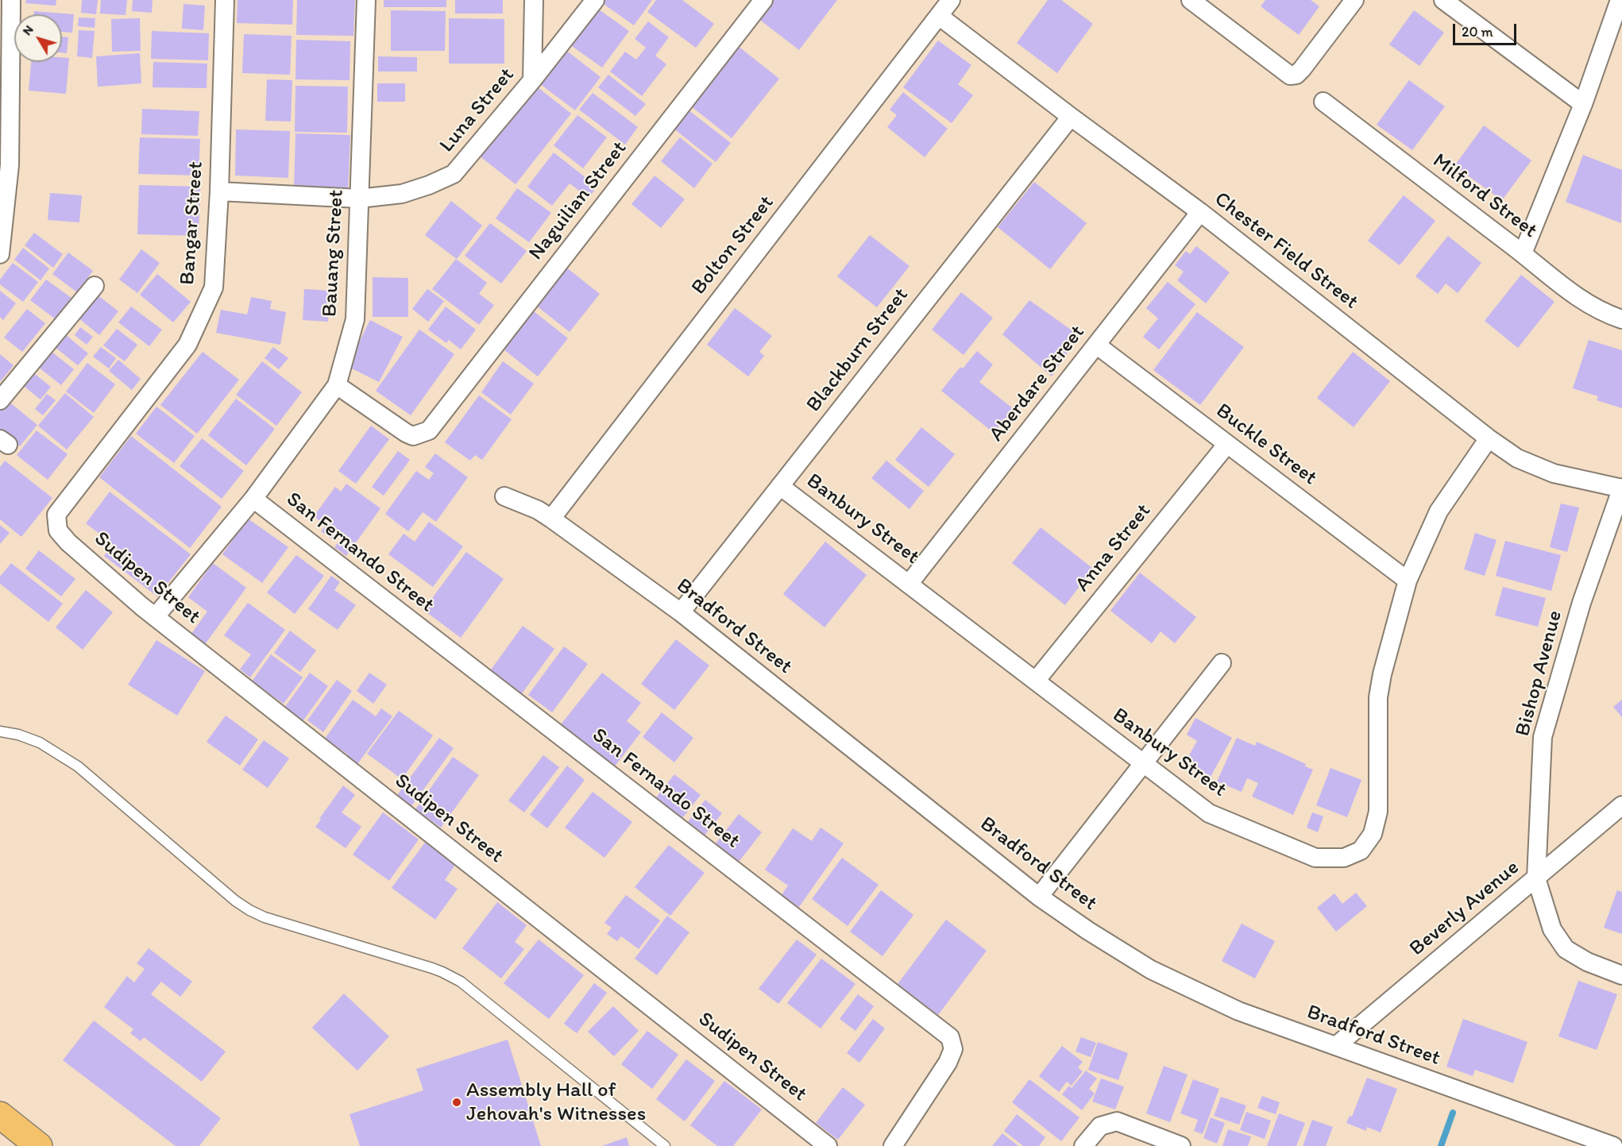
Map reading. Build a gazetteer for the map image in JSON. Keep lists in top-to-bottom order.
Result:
{
  "streets": {
    "street": [
      "Luna Street",
      "Milford Street",
      "Naguilian Street",
      "Bangar Street",
      "Bolton Street",
      "Chester Field Street",
      "Bauang Street",
      "Blackburn Street",
      "Aberdare Street",
      "Buckle Street",
      "Banbury Street",
      "Anna Street",
      "San Fernando Street",
      "Sudipen Street",
      "Bradford Street",
      "Bishop Avenue",
      "Beverly Avenue"
    ]
  },
  "crossings": [
    ["Luna Street", "Bangar Street"],
    ["Luna Street", "Bauang Street"],
    ["Naguilian Street", "Bauang Street"],
    ["Bangar Street", "Sudipen Street"],
    ["Bolton Street", "Chester Field Street"],
    ["Bolton Street", "Bradford Street"],
    ["Chester Field Street", "Blackburn Street"],
    ["Chester Field Street", "Aberdare Street"],
    ["Chester Field Street", "Banbury Street"],
    ["Chester Field Street", "Bishop Avenue"],
    ["Bauang Street", "San Fernando Street"],
    ["Bauang Street", "Sudipen Street"],
    ["Blackburn Street", "Banbury Street"],
    ["Blackburn Street", "Bradford Street"],
    ["Aberdare Street", "Buckle Street"],
    ["Aberdare Street", "Banbury Street"],
    ["Buckle Street", "Banbury Street"],
    ["Buckle Street", "Anna Street"],
    ["Banbury Street", "Anna Street"],
    ["Bradford Street", "Beverly Avenue"],
    ["Bishop Avenue", "Beverly Avenue"]
  ],
  "places": ["Assembly Hall of Jehovah's Witnesses"],
  "scale_bar": "20 m",
  "north": "top left"
}
